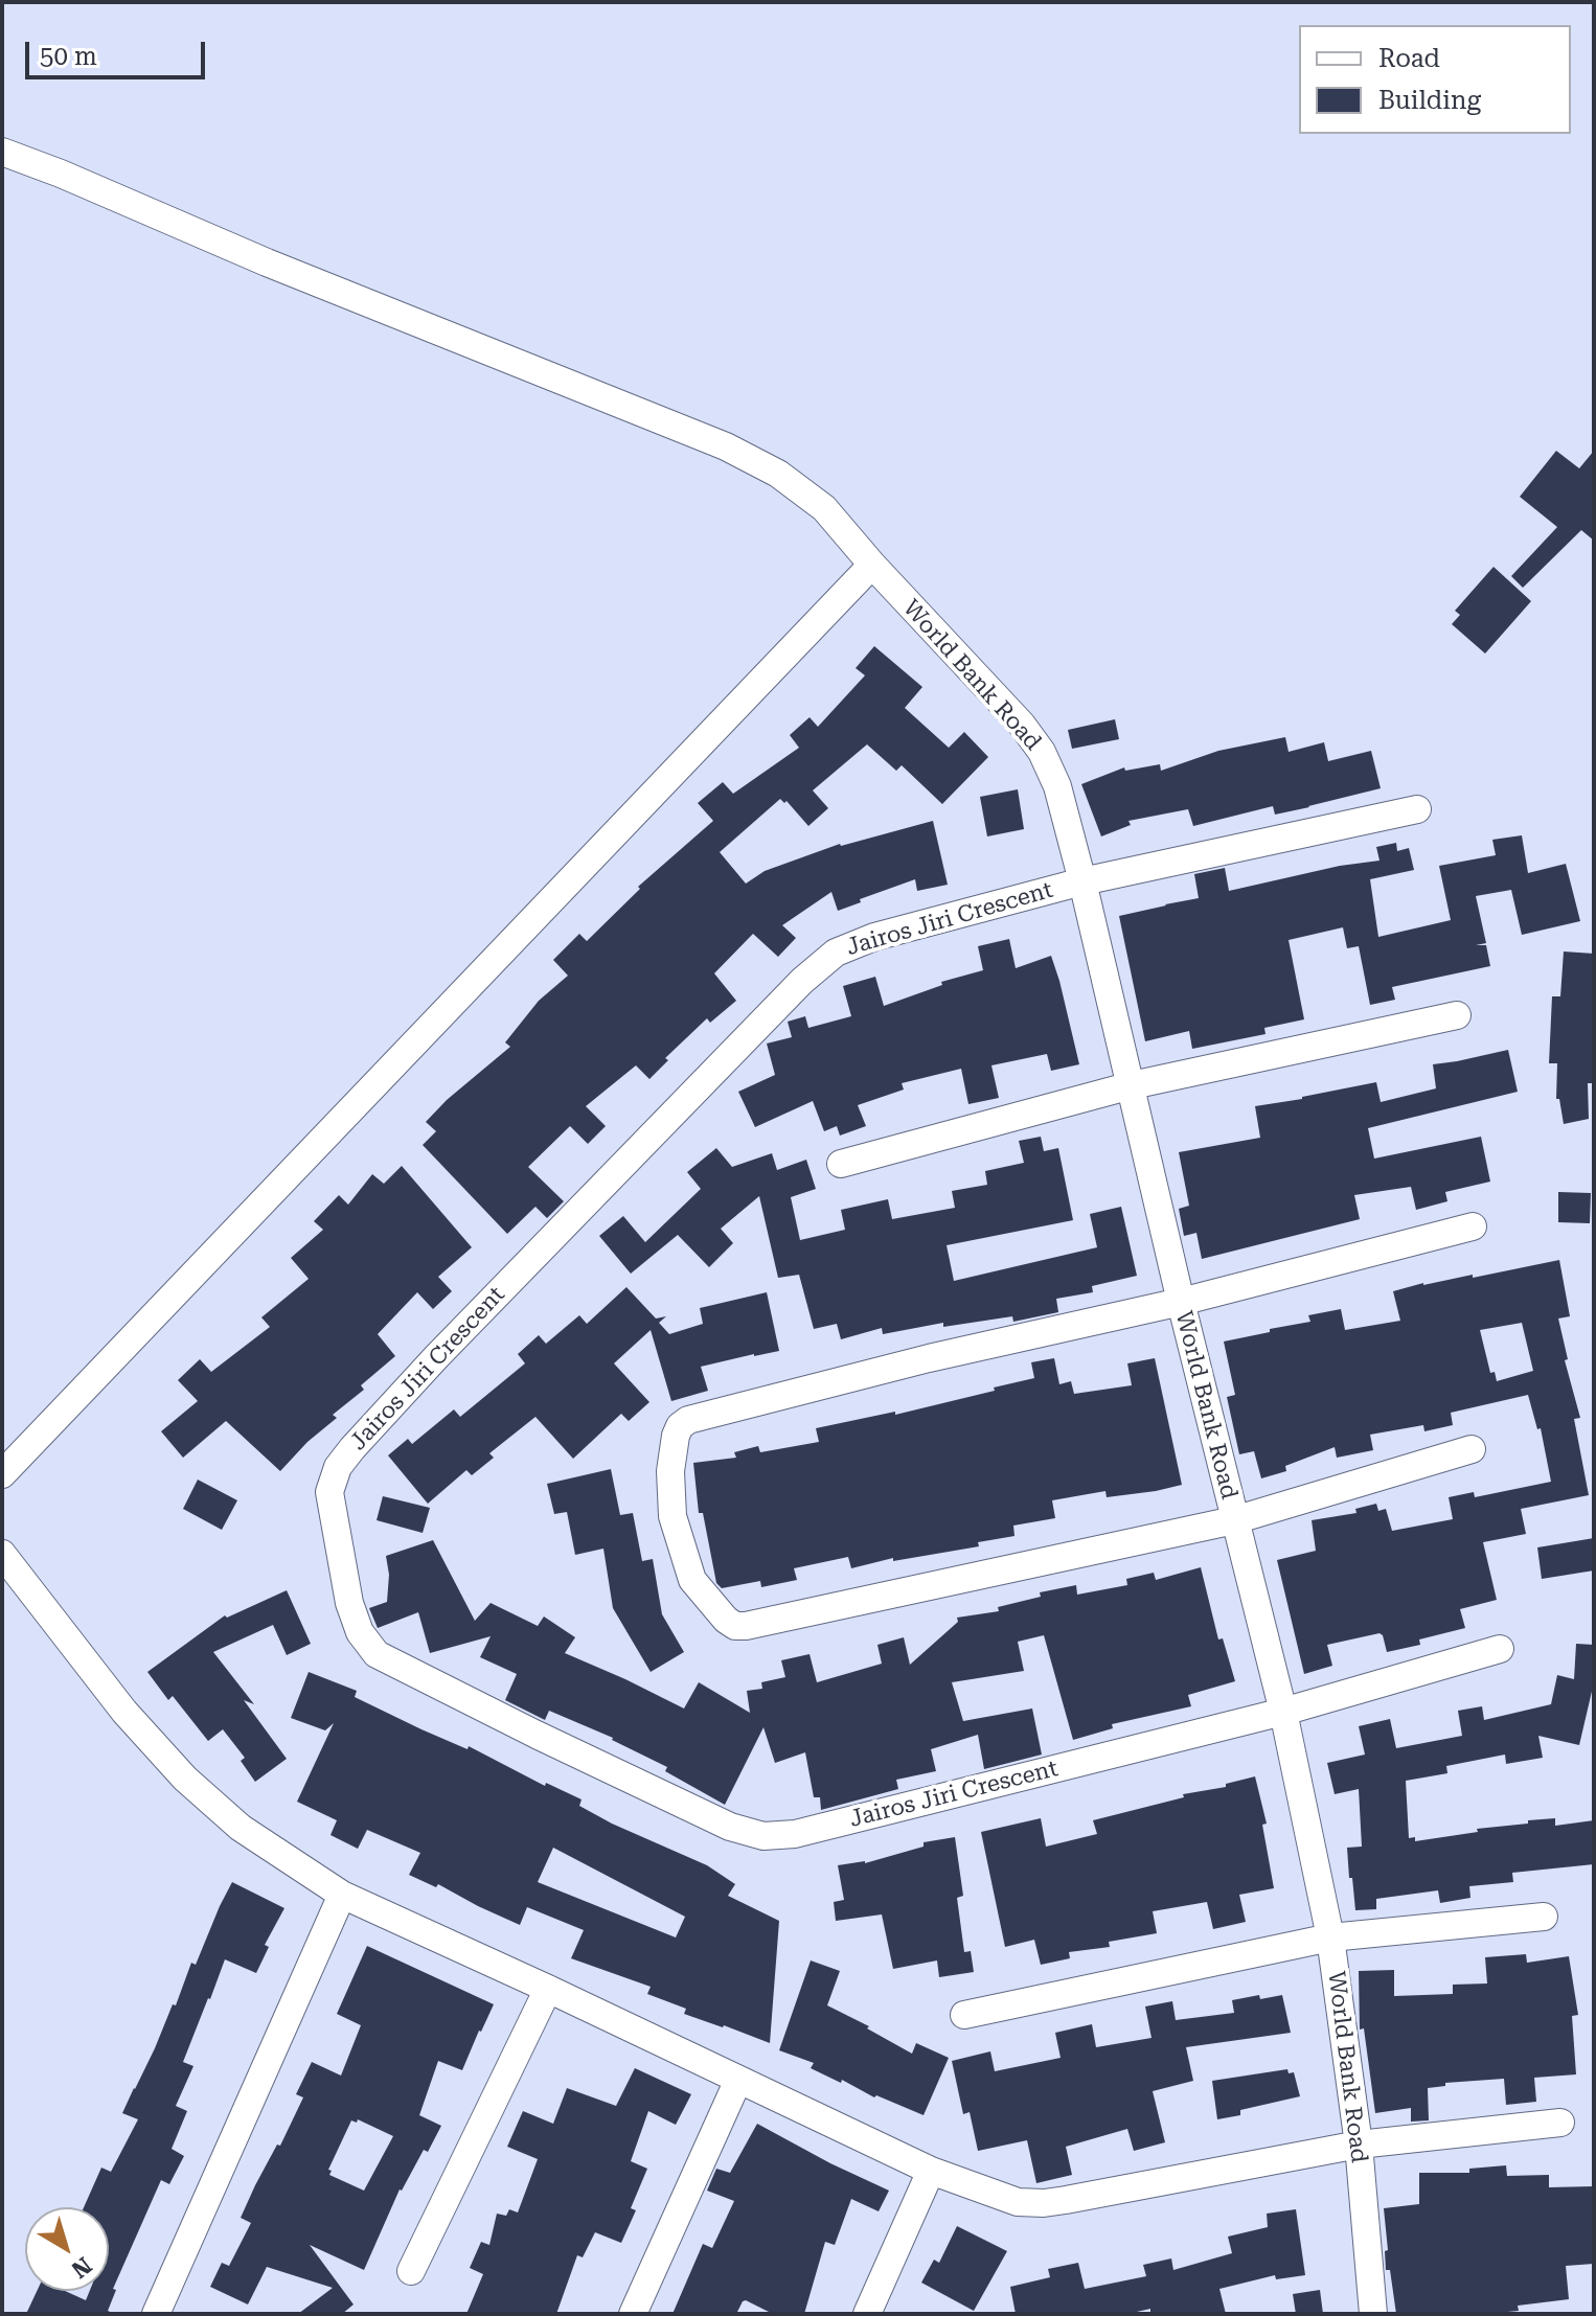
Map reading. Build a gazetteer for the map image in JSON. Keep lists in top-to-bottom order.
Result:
{
  "streets": {
    "street": ["World Bank Road", "Jairos Jiri Crescent"]
  },
  "crossings": [
    ["World Bank Road", "Jairos Jiri Crescent"]
  ],
  "legend": ["Road", "Building"],
  "scale_bar": "50 m",
  "north": "bottom right"
}
